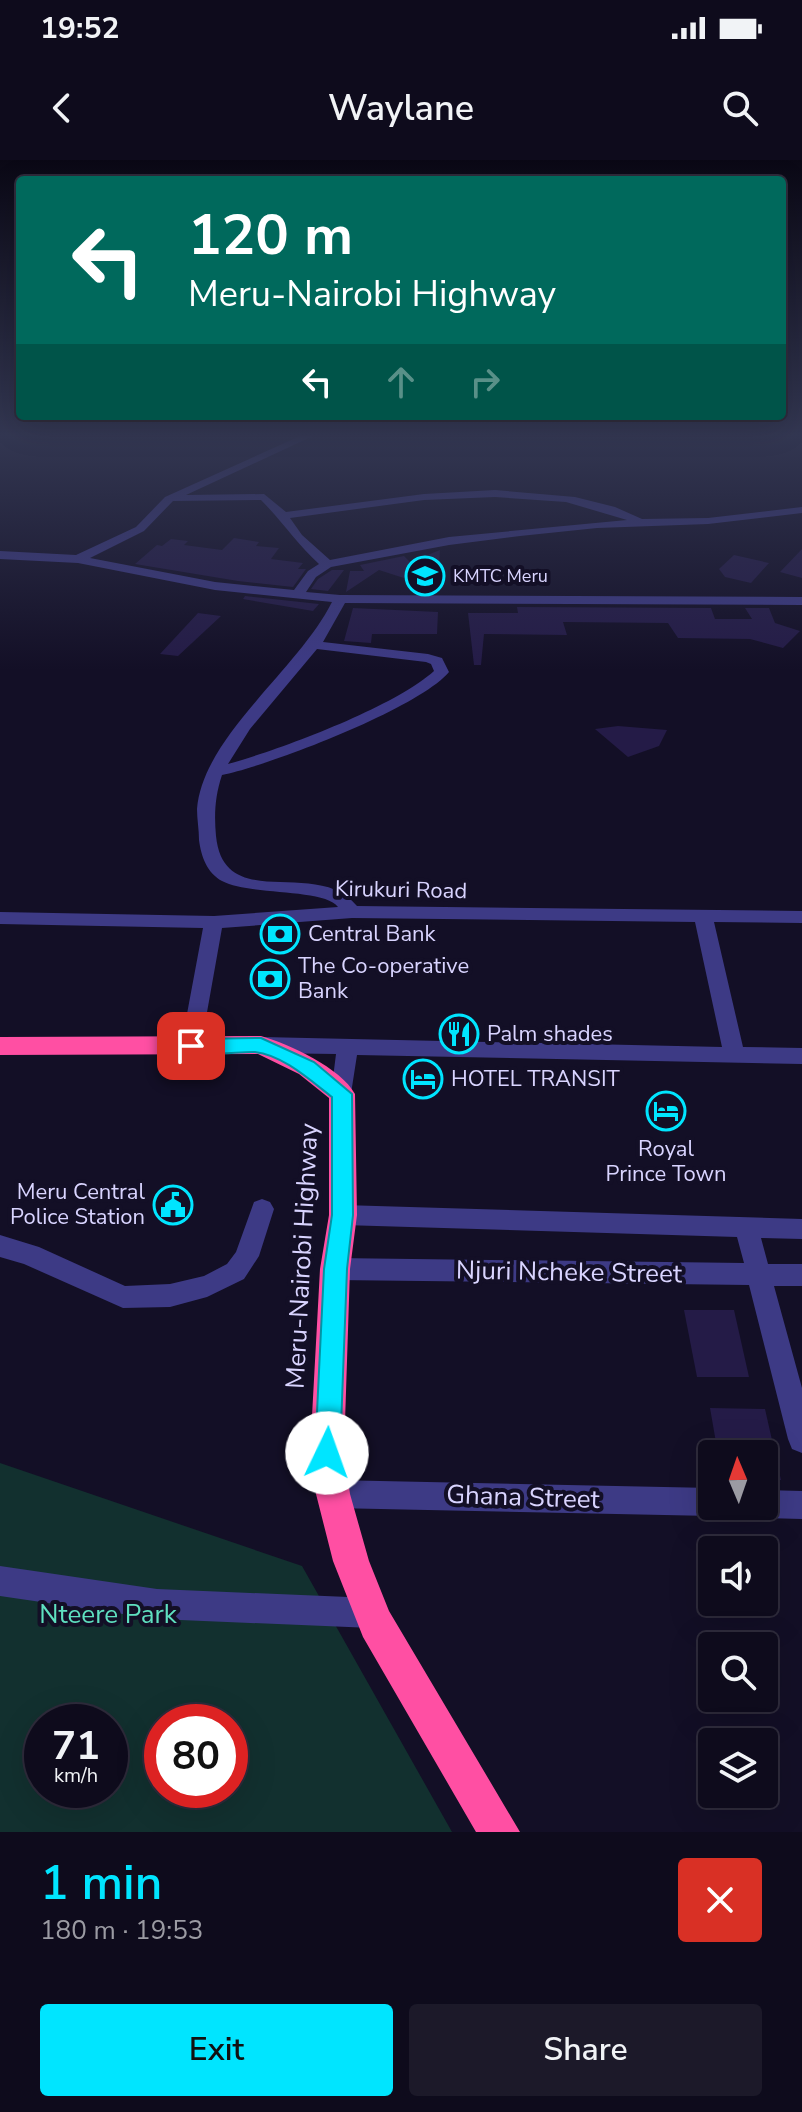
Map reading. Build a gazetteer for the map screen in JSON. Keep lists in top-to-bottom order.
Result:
{
  "streets": {
    "highway": ["Meru-Nairobi Highway"],
    "street": ["Kirukuri Road", "Njuri Ncheke Street", "Ghana Street"]
  },
  "crossings": [
    ["Meru-Nairobi Highway", "Njuri Ncheke Street"],
    ["Meru-Nairobi Highway", "Ghana Street"]
  ],
  "parks": ["Nteere Park"],
  "places": {
    "school or university": ["KMTC Meru"],
    "bank": ["Central Bank", "The Co-operative Bank"],
    "restaurant": ["Palm shades"],
    "hotel": ["HOTEL TRANSIT", "Royal Prince Town"],
    "public building": ["Meru Central Police Station"]
  },
  "north": "top",
  "page": {
    "status": "19:52",
    "header": "Waylane",
    "turn": ["120 m", "Meru-Nairobi Highway"],
    "speed": "71 km/h",
    "limit": "80",
    "heading": ["1 min", "180 m · 19:53"],
    "buttons": ["Exit", "Share"]
  }
}
